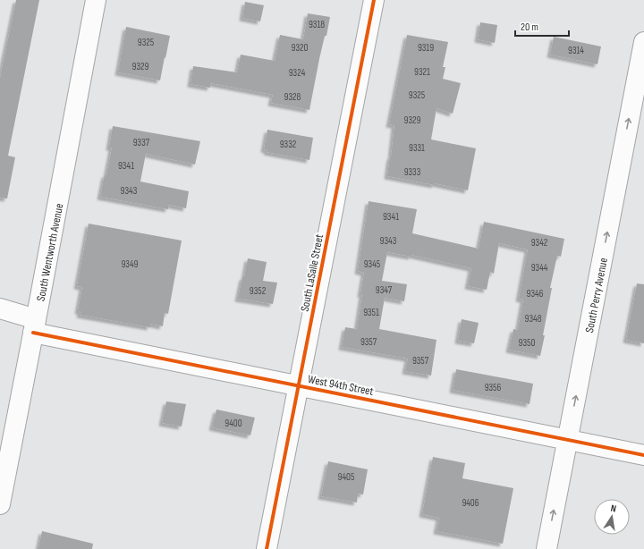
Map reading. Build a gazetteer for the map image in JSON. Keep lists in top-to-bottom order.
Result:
{
  "streets": {
    "street": [
      "South Wentworth Avenue",
      "South LaSalle Street",
      "South Perry Avenue",
      "West 94th Street"
    ]
  },
  "crossings": [
    ["South Wentworth Avenue", "West 94th Street"],
    ["South LaSalle Street", "West 94th Street"],
    ["South Perry Avenue", "West 94th Street"]
  ],
  "one_way": ["South Perry Avenue"],
  "house_numbers": [
    "9318",
    "9325",
    "9320",
    "9319",
    "9314",
    "9329",
    "9321",
    "9324",
    "9325",
    "9328",
    "9329",
    "9337",
    "9332",
    "9331",
    "9341",
    "9333",
    "9343",
    "9341",
    "9343",
    "9342",
    "9349",
    "9345",
    "9344",
    "9347",
    "9352",
    "9346",
    "9351",
    "9348",
    "9357",
    "9350",
    "9357",
    "9356",
    "9400",
    "9405",
    "9406"
  ],
  "scale_bar": "20 m",
  "north": "top"
}
